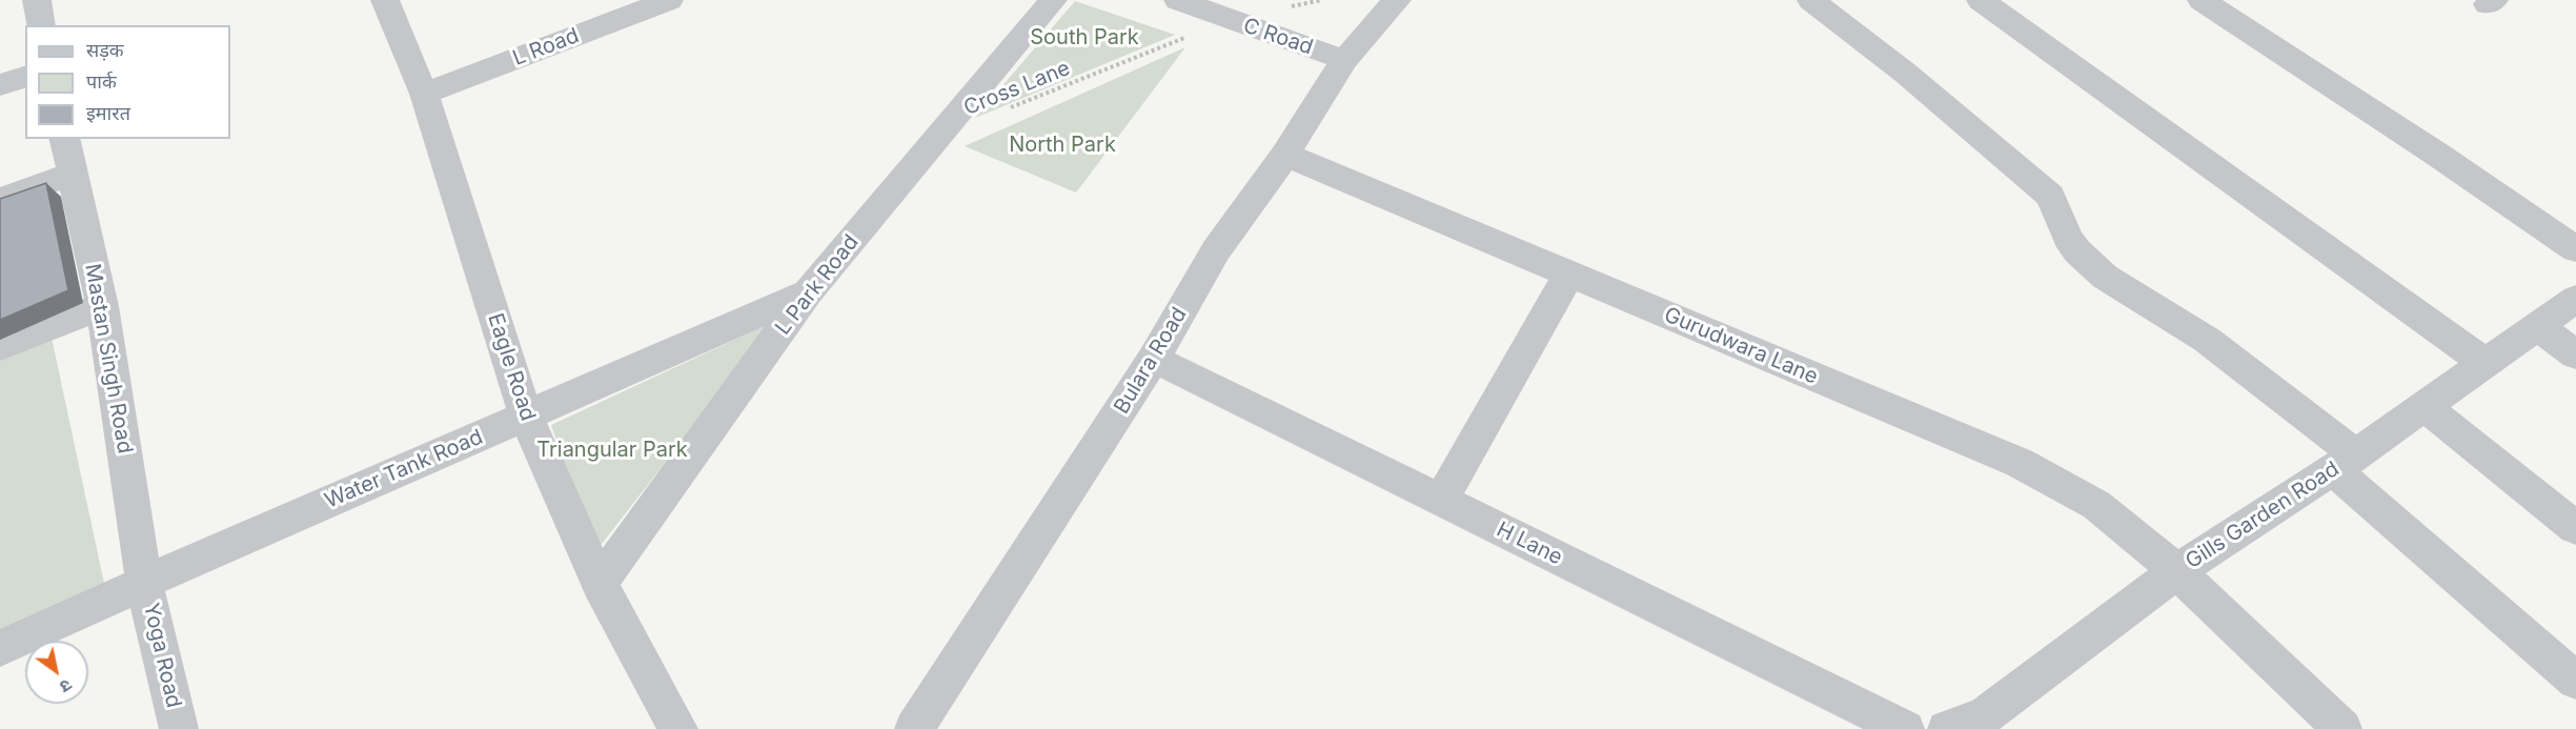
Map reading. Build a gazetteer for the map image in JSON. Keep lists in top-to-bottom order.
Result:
{
  "streets": {
    "street": [
      "C Road",
      "L Road",
      "L Park Road",
      "Gurudwara Lane",
      "Mastan Singh Road",
      "Bulara Road",
      "Eagle Road",
      "Water Tank Road",
      "Gills Garden Road",
      "H Lane",
      "Yoga Road"
    ],
    "path": ["Cross Lane"]
  },
  "crossings": [
    ["C Road", "Cross Lane"],
    ["C Road", "Bulara Road"],
    ["L Road", "Eagle Road"],
    ["L Park Road", "Eagle Road"],
    ["L Park Road", "Water Tank Road"],
    ["Gurudwara Lane", "Bulara Road"],
    ["Gurudwara Lane", "Gills Garden Road"],
    ["Mastan Singh Road", "Water Tank Road"],
    ["Mastan Singh Road", "Yoga Road"],
    ["Bulara Road", "H Lane"],
    ["Eagle Road", "Water Tank Road"],
    ["Water Tank Road", "Yoga Road"]
  ],
  "parks": ["South Park", "North Park", "Triangular Park"],
  "legend": ["सड़क", "पार्क", "इमारत"],
  "north": "bottom right"
}
